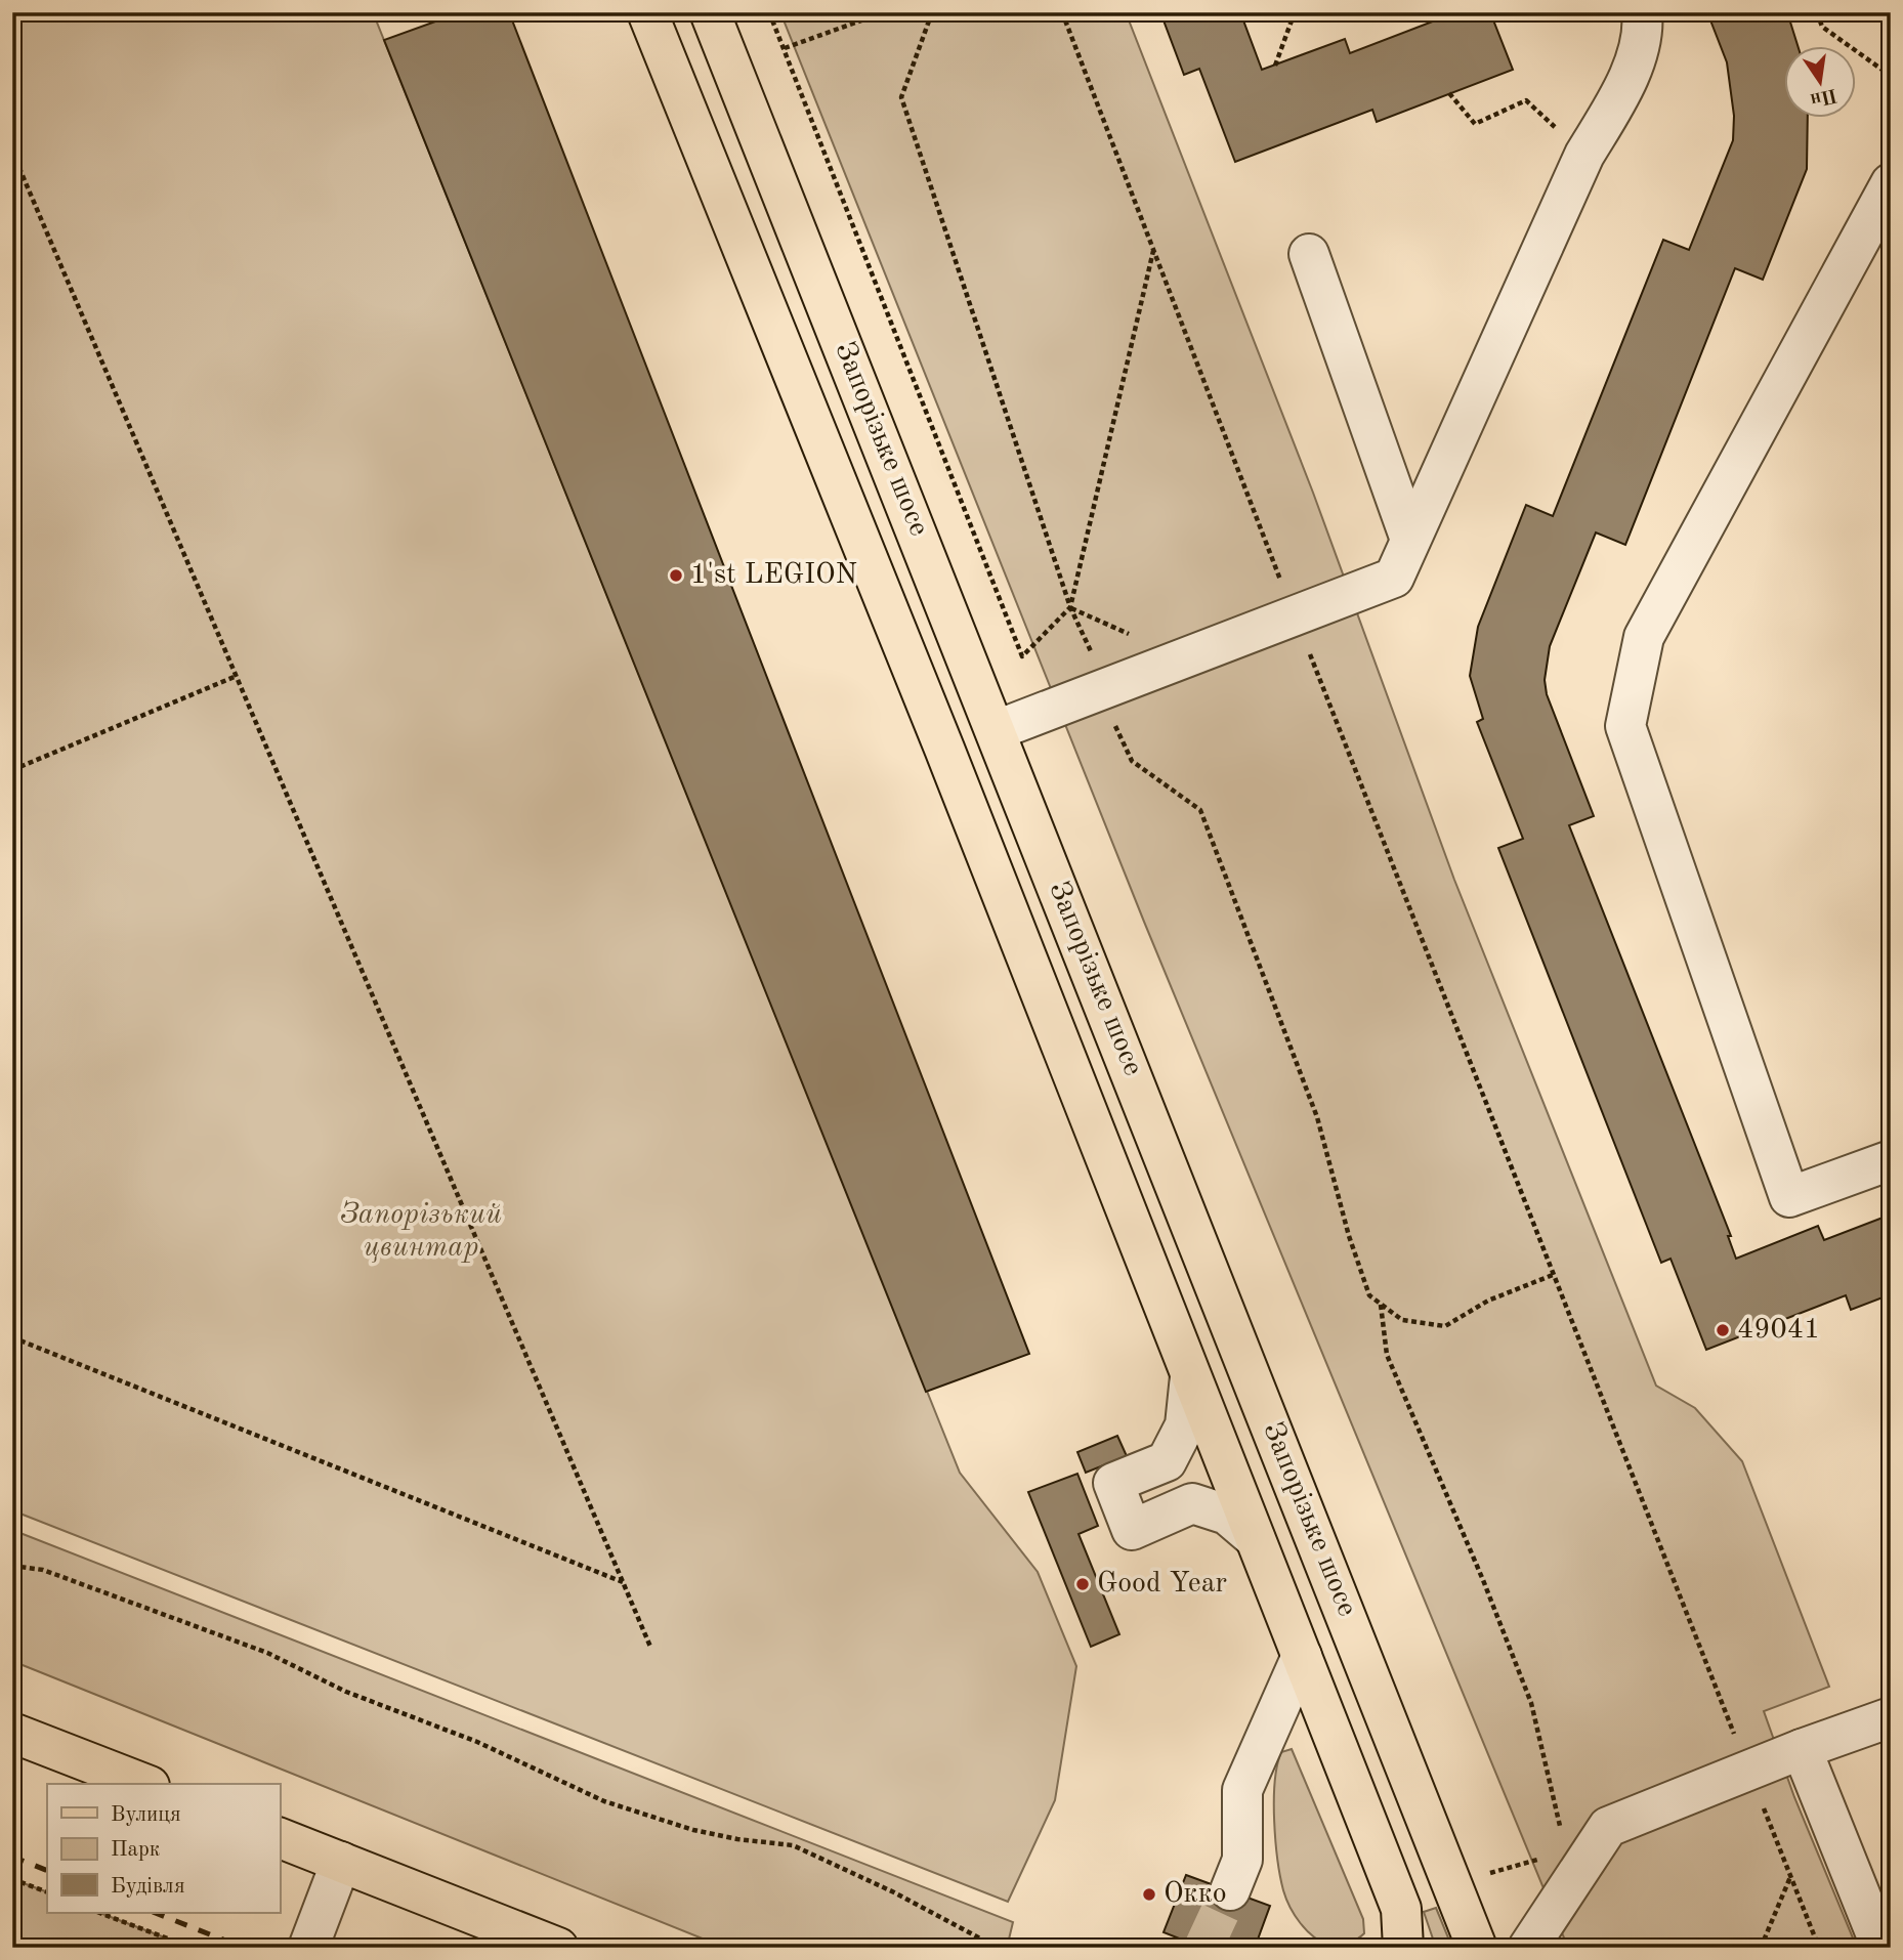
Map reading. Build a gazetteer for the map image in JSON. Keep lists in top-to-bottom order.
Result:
{
  "streets": {
    "main road": ["Запорізьке шосе"]
  },
  "parks": ["Запорізький цвинтар"],
  "places": [
    "1'st LEGION",
    "49041",
    "Good Year",
    "Окко"
  ],
  "legend": ["Вулиця", "Парк", "Будівля"],
  "north": "bottom"
}
